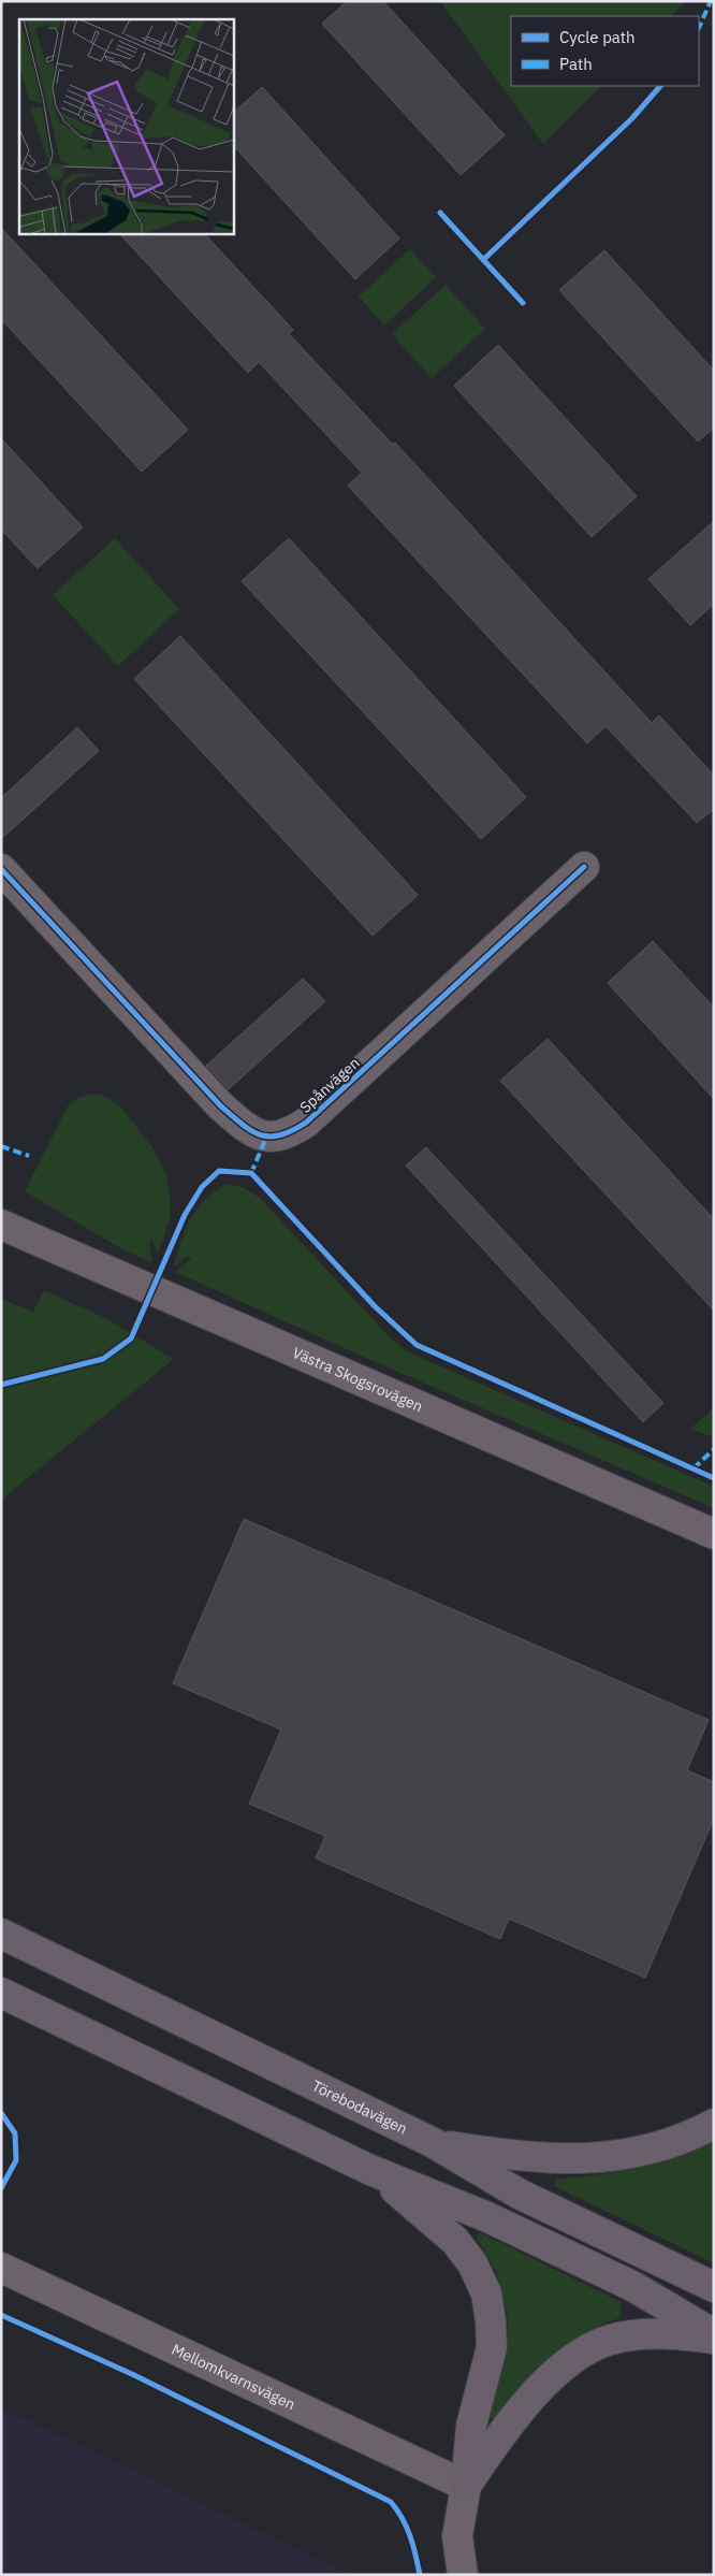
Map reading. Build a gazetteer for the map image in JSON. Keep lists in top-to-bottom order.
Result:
{
  "streets": {
    "highway": ["Törebodavägen"],
    "street": ["Spånvägen", "Västra Skogsrovägen", "Mellomkvarnsvägen"]
  },
  "legend": ["Cycle path", "Path"]
}
